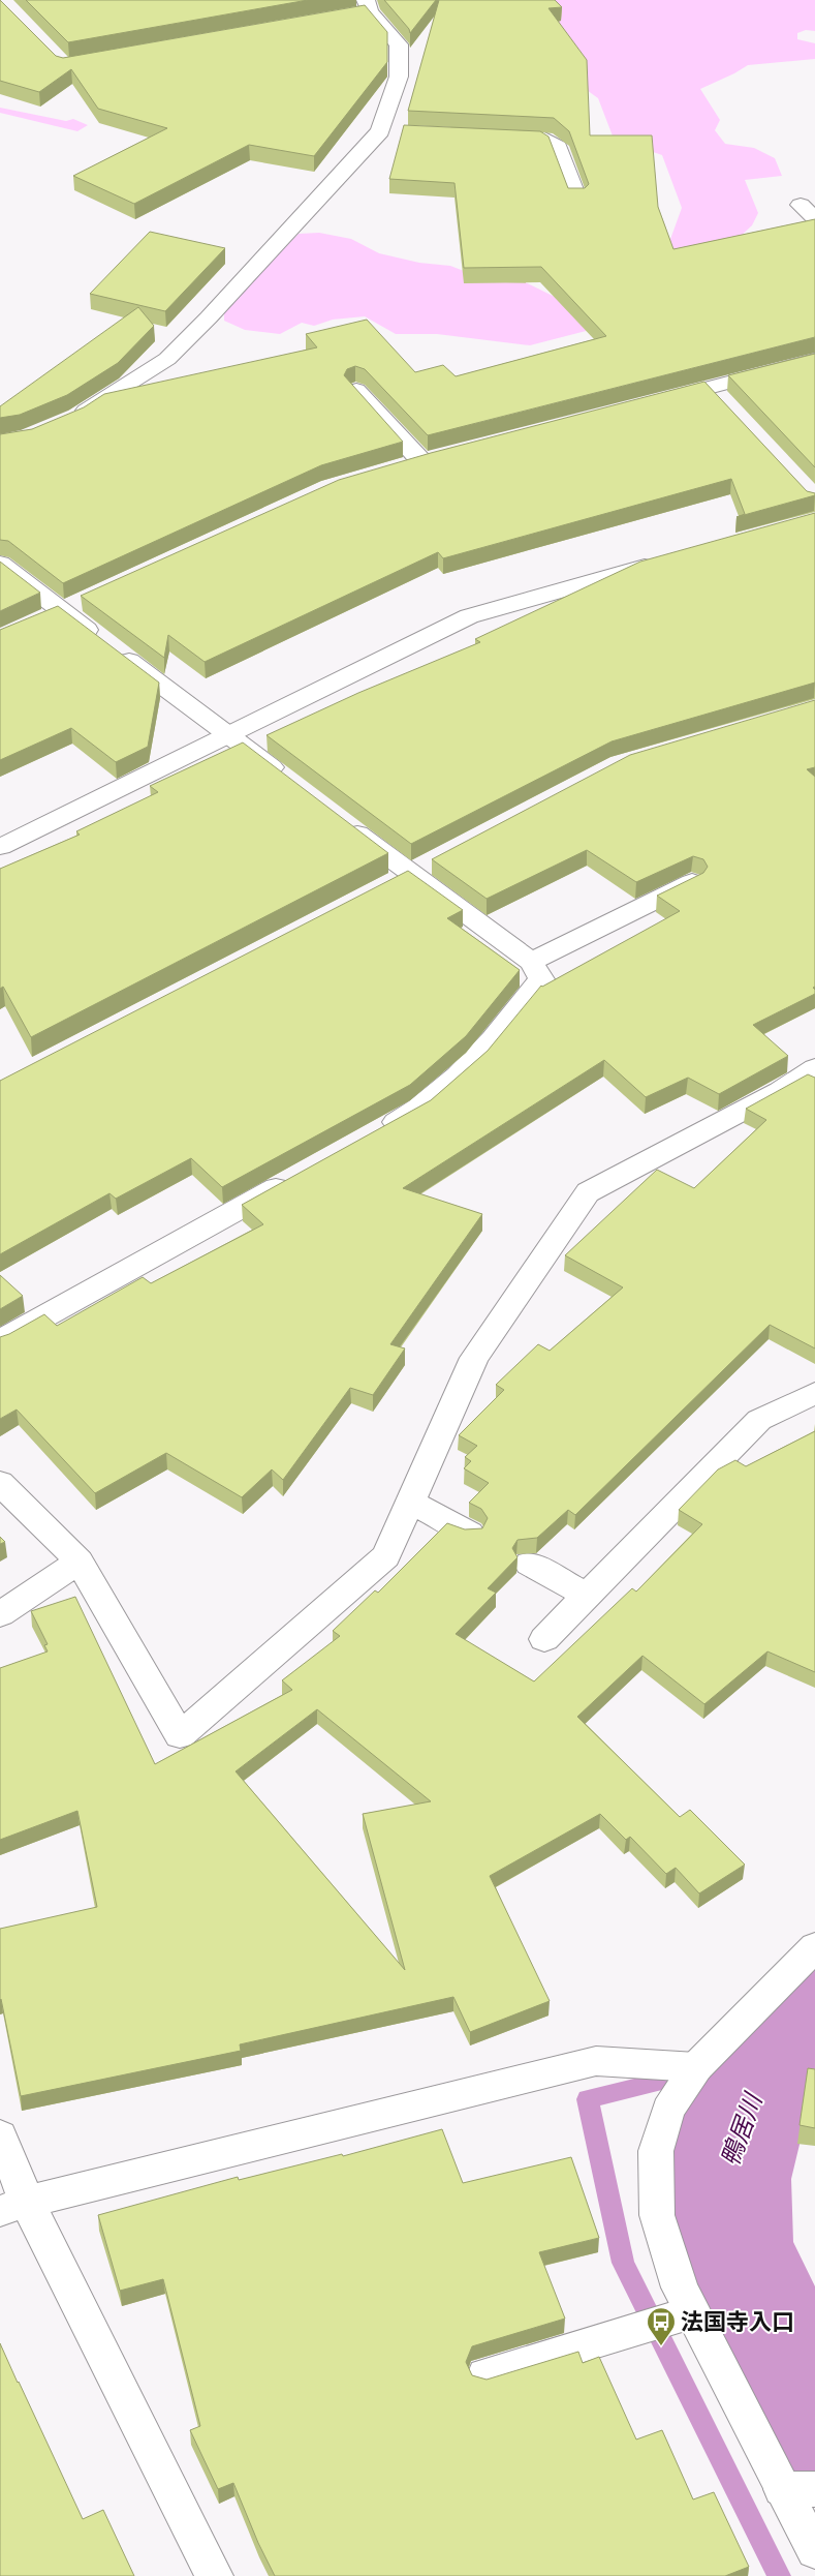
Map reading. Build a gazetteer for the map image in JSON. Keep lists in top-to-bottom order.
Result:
{
  "water": ["鴨居川"],
  "places": {
    "bus stop": ["法国寺入口"]
  }
}
